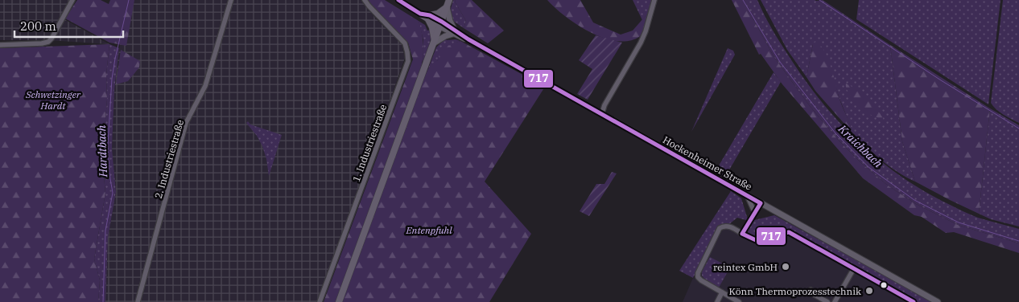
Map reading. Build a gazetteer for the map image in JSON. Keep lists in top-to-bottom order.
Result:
{
  "streets": {
    "main road": ["Hockenheimer Straße"],
    "street": ["1. Industriestraße", "2. Industriestraße"]
  },
  "water": ["Kraichbach", "Hardtbach"],
  "parks": ["Schwetzinger Hardt", "Entenpfuhl"],
  "places": ["reintex GmbH", "Könn Thermoprozesstechnik"],
  "lines": ["transit line 717"],
  "scale_bar": "200 m"
}
